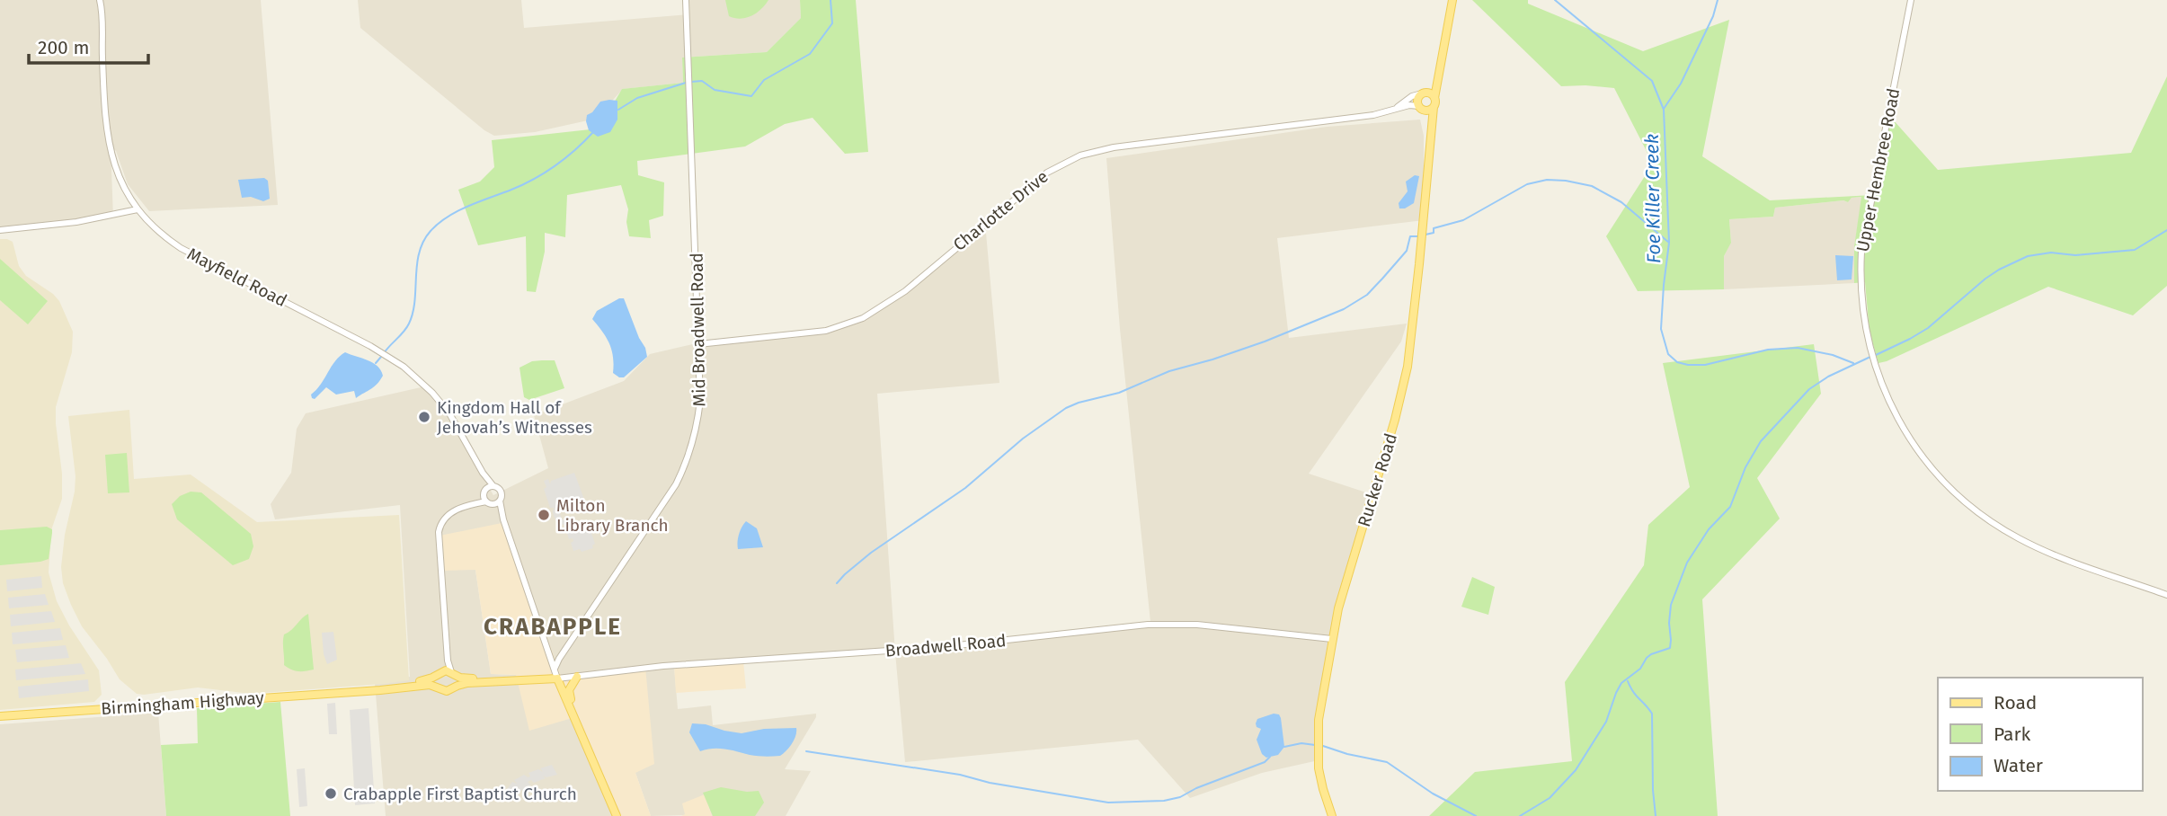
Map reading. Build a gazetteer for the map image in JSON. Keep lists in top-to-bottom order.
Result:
{
  "streets": {
    "main road": ["Rucker Road", "Birmingham Highway"],
    "street": [
      "Upper Hembree Road",
      "Charlotte Drive",
      "Mayfield Road",
      "Mid Broadwell Road",
      "Broadwell Road"
    ]
  },
  "crossings": [
    ["Charlotte Drive", "Mid Broadwell Road"],
    ["Charlotte Drive", "Rucker Road"],
    ["Mayfield Road", "Mid Broadwell Road"],
    ["Mayfield Road", "Broadwell Road"],
    ["Rucker Road", "Broadwell Road"]
  ],
  "districts": ["CRABAPPLE"],
  "water": ["Foe Killer Creek"],
  "places": ["Kingdom Hall of Jehovah’s Witnesses", "Milton Library Branch", "Crabapple First Baptist Church"],
  "legend": ["Road", "Park", "Water"],
  "scale_bar": "200 m"
}
